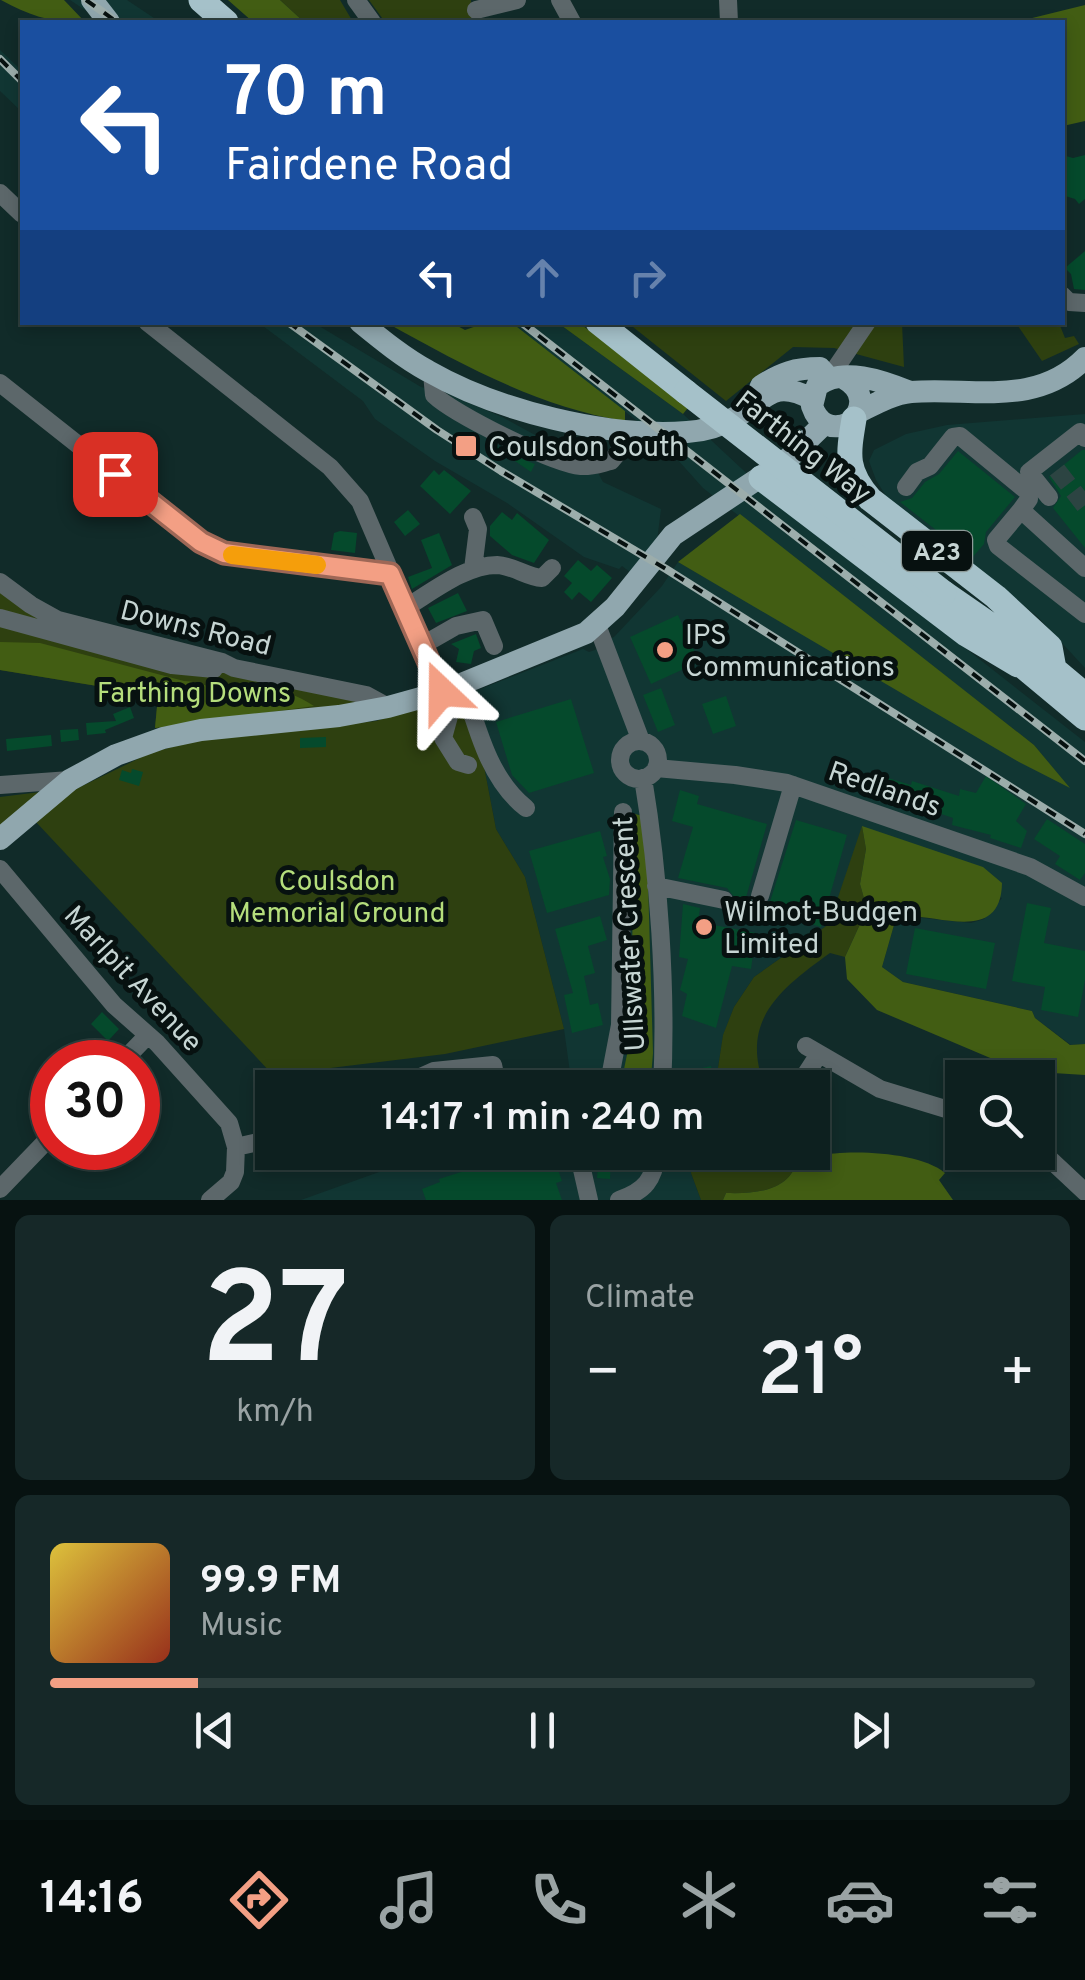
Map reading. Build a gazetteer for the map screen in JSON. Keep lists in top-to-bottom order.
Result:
{
  "streets": {
    "highway": ["Farthing Way", "A23"],
    "street": [
      "Downs Road",
      "Redlands",
      "Ullswater Crescent",
      "Marlpit Avenue"
    ]
  },
  "crossings": [
    ["Farthing Way", "A23"],
    ["Redlands", "Ullswater Crescent"]
  ],
  "parks": ["Farthing Downs", "Coulsdon Memorial Ground"],
  "places": {
    "transit": ["Coulsdon South"],
    "other": ["IPS Communications", "Wilmot-Budgen Limited"]
  },
  "page": {
    "turn": ["70 m", "Fairdene Road"],
    "limit": "30",
    "trip": "14:17 · 1 min · 240 m",
    "tile": [
      ["27", "km/h"],
      "Climate"
    ],
    "heat": ["−", "21°", "+"],
    "song": ["99.9 FM", "Music"],
    "tabs": "14:16"
  }
}
